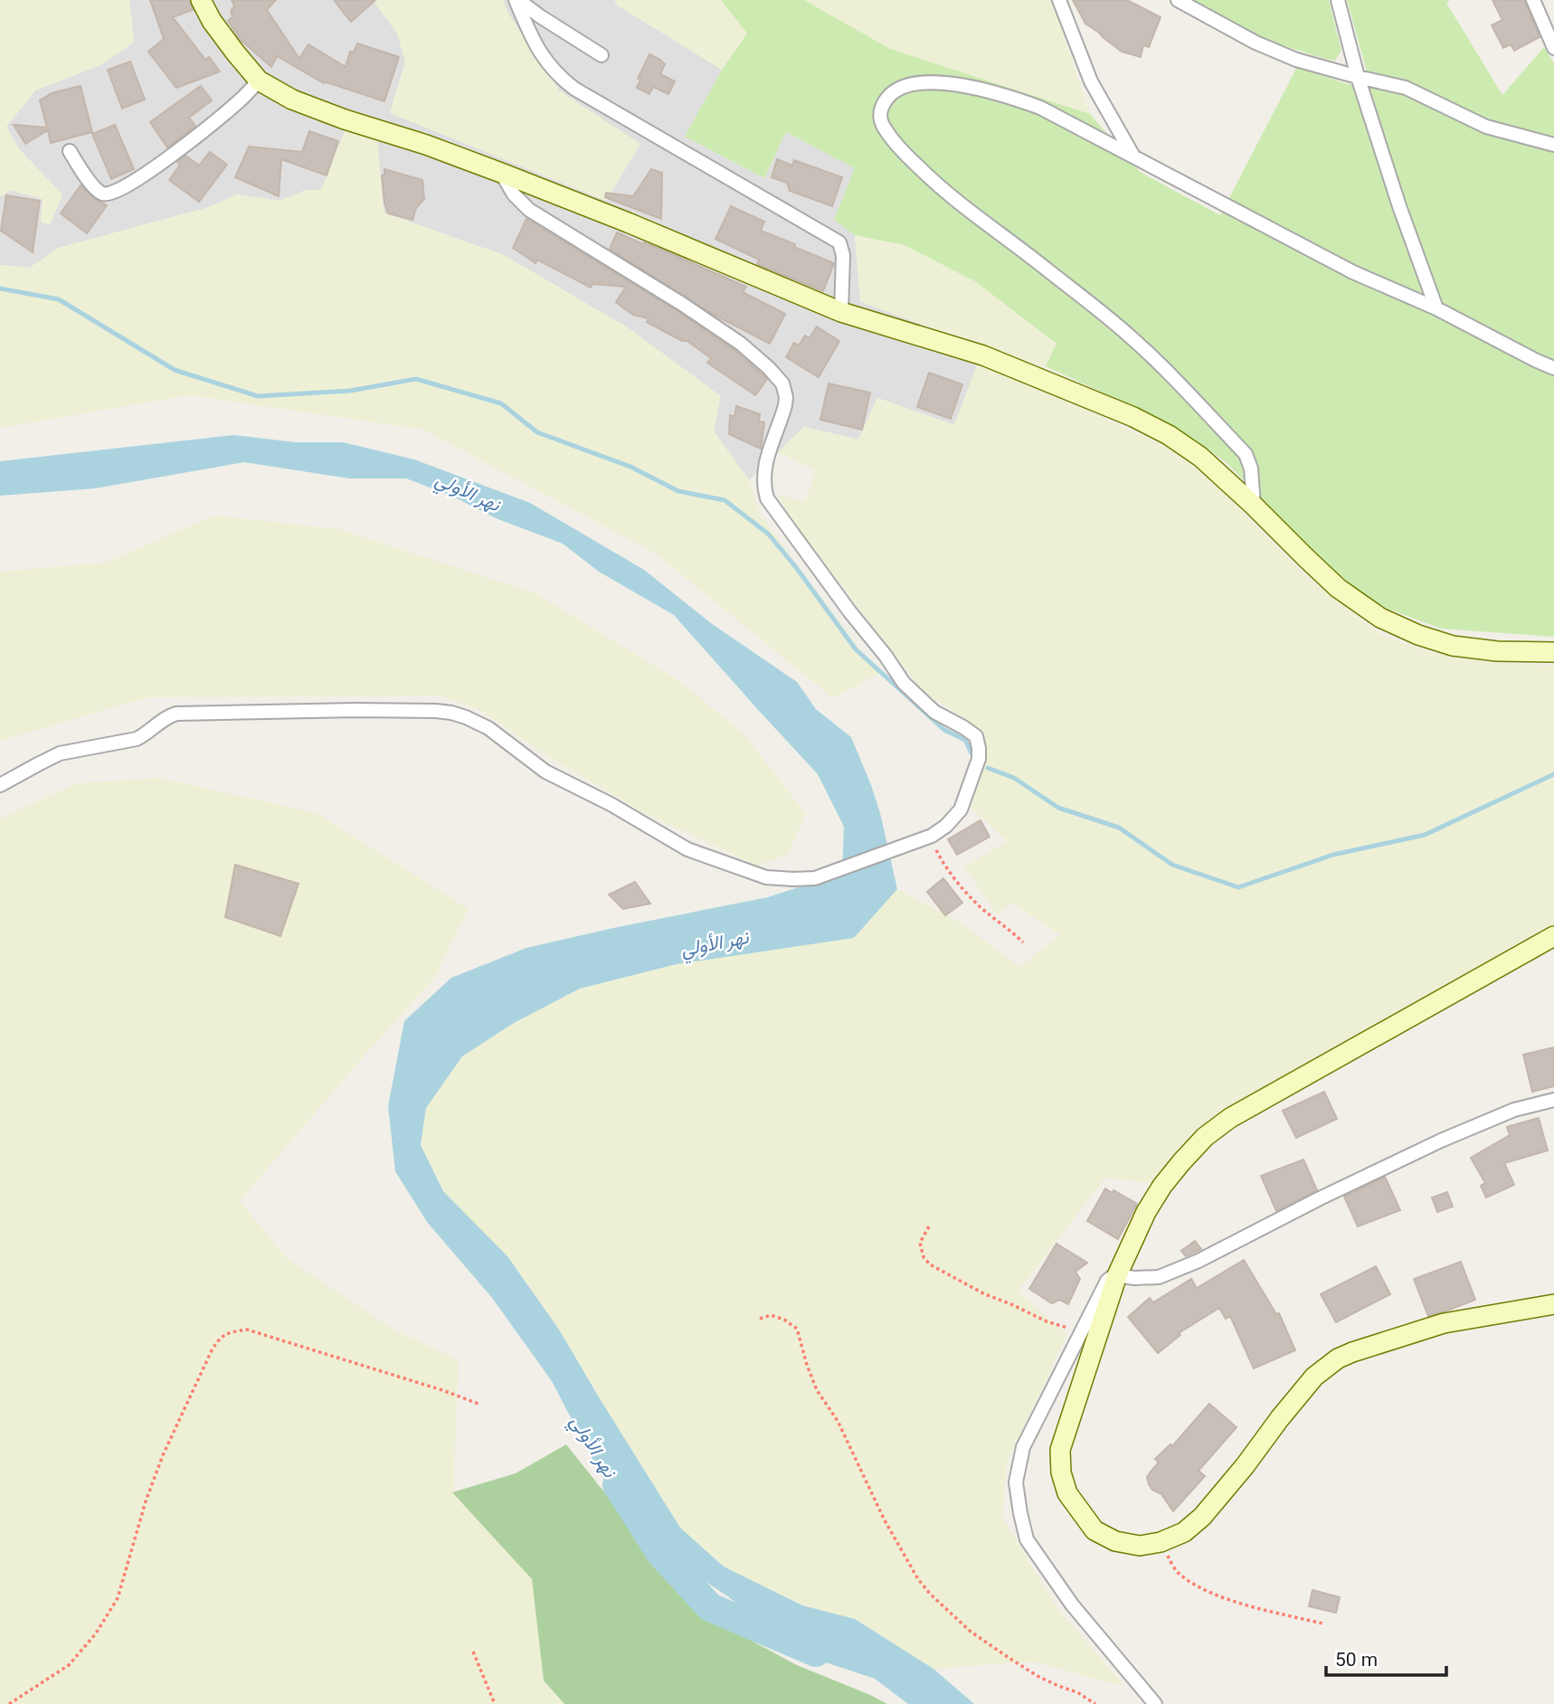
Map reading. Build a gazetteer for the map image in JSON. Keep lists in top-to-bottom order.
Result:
{
  "water": ["نهر الأولي"],
  "scale_bar": "50 m"
}
